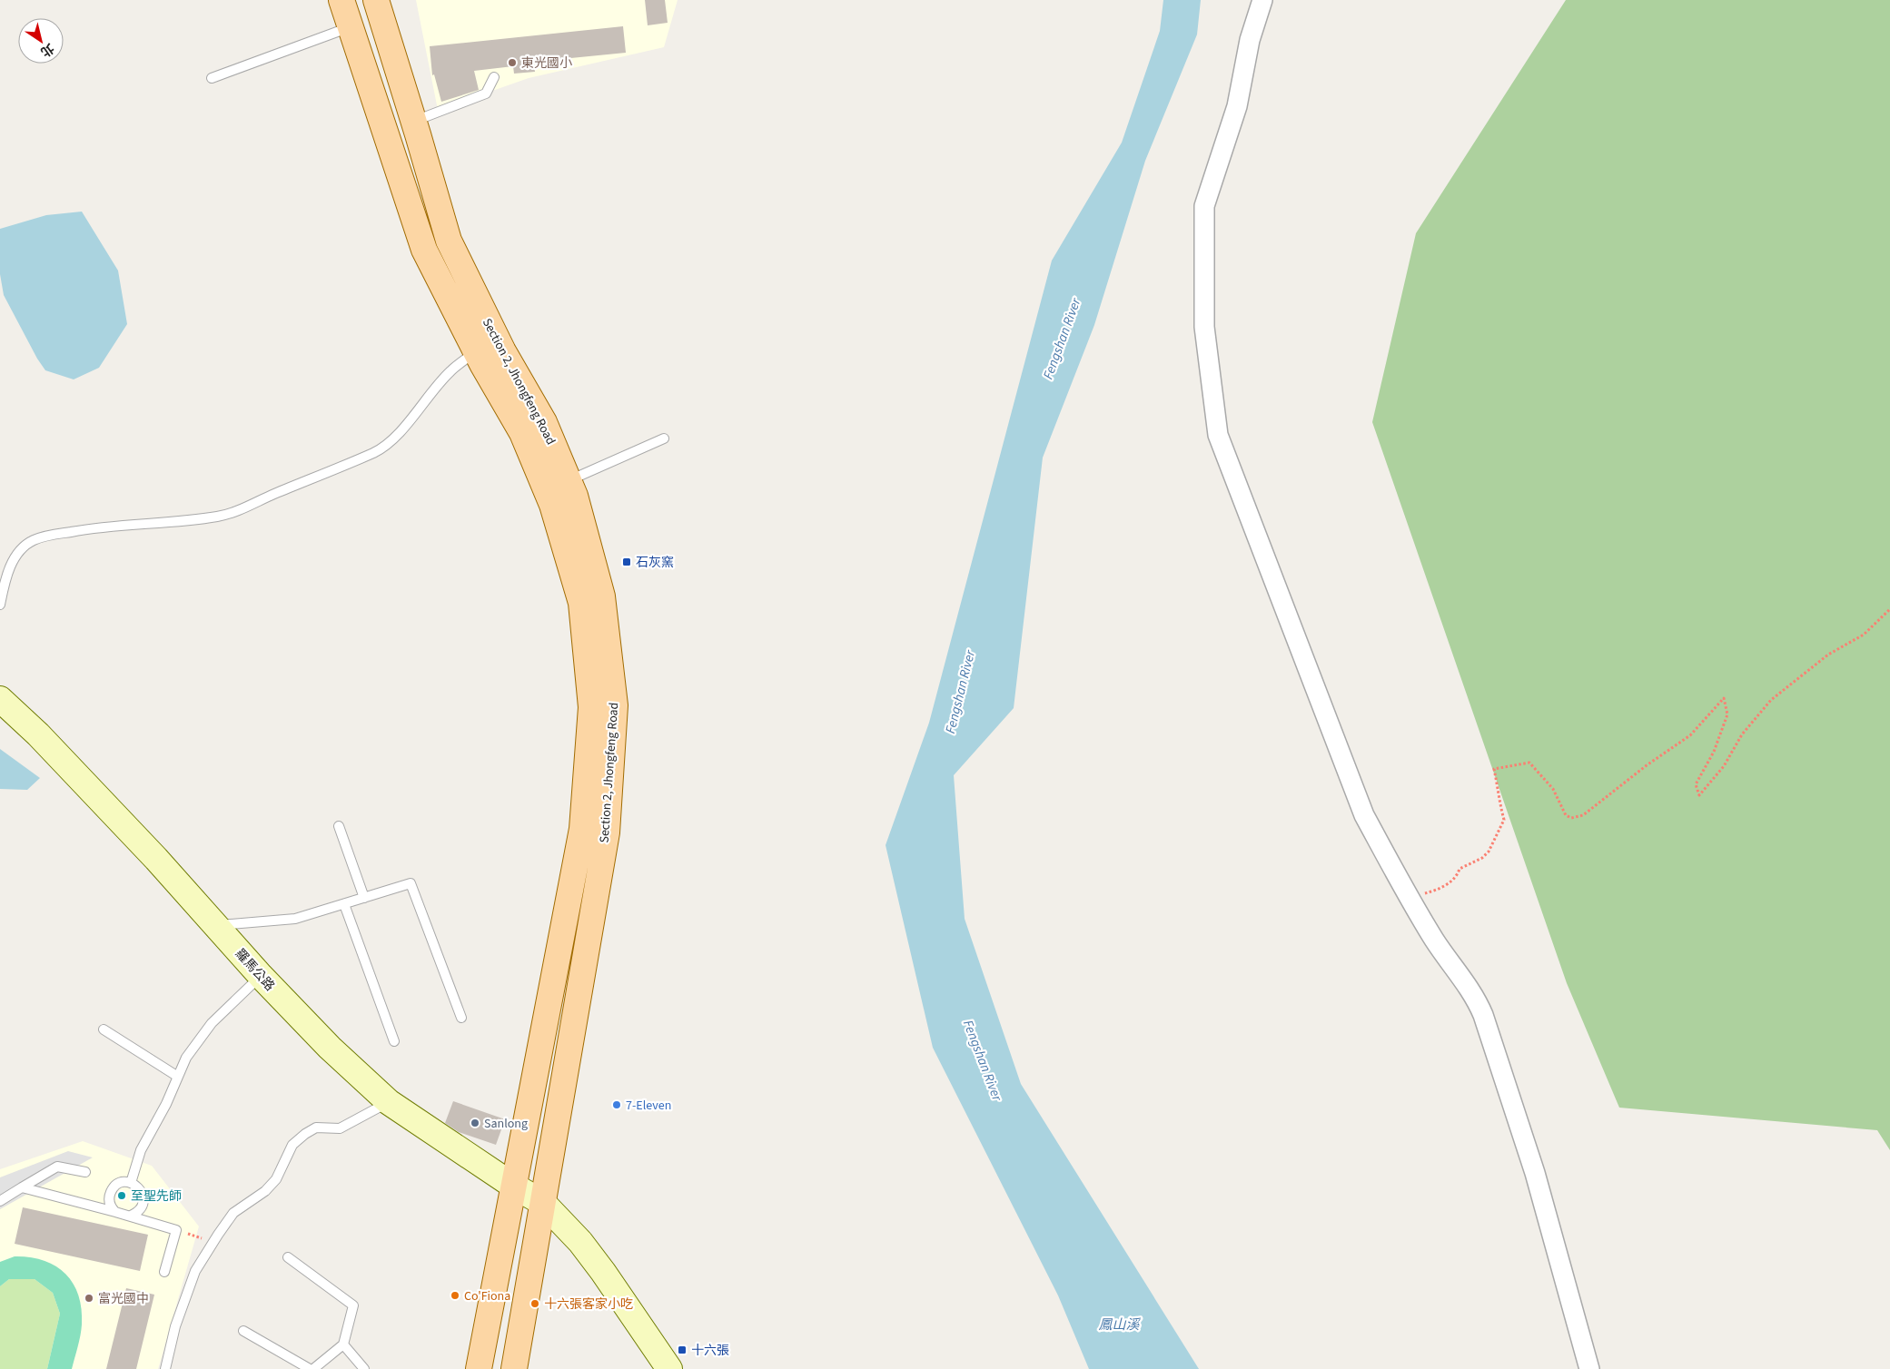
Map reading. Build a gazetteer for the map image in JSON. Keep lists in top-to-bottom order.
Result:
{
  "streets": {
    "main road": ["Section 2, Jhongfeng Road", "羅馬公路"]
  },
  "crossings": [
    ["Section 2, Jhongfeng Road", "羅馬公路"]
  ],
  "water": ["Fengshan River", "鳳山溪"],
  "places": {
    "other": [
      "東光國小",
      "7-Eleven",
      "Sanlong",
      "至聖先師",
      "Co'Fiona",
      "富光國中",
      "十六張客家小吃"
    ],
    "transit": ["石灰窯", "十六張"]
  },
  "north": "bottom right"
}
